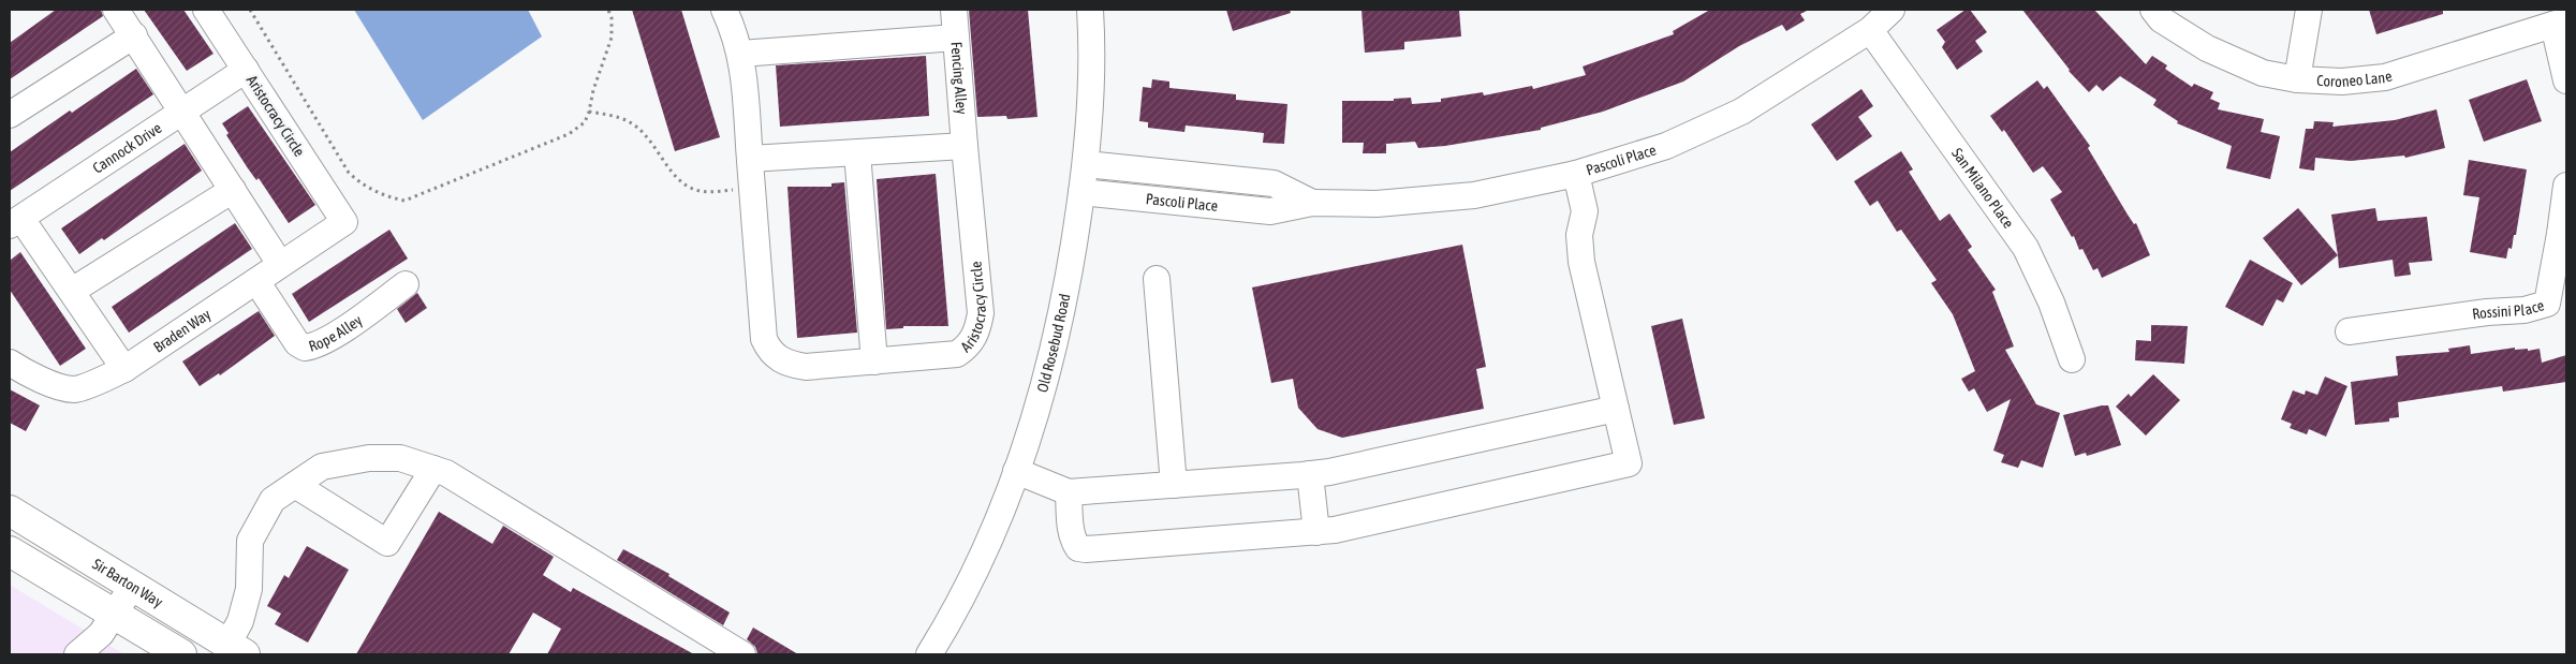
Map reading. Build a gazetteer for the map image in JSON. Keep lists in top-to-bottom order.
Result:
{
  "streets": {
    "main road": ["Sir Barton Way"],
    "street": [
      "Fencing Alley",
      "Coroneo Lane",
      "Aristocracy Circle",
      "Cannock Drive",
      "Pascoli Place",
      "San Milano Place",
      "Rossini Place",
      "Rope Alley",
      "Braden Way",
      "Old Rosebud Road"
    ]
  },
  "crossings": [
    ["Fencing Alley", "Aristocracy Circle"],
    ["Aristocracy Circle", "Cannock Drive"],
    ["Aristocracy Circle", "Braden Way"],
    ["Pascoli Place", "San Milano Place"],
    ["Pascoli Place", "Old Rosebud Road"],
    ["Rope Alley", "Braden Way"]
  ]
}
